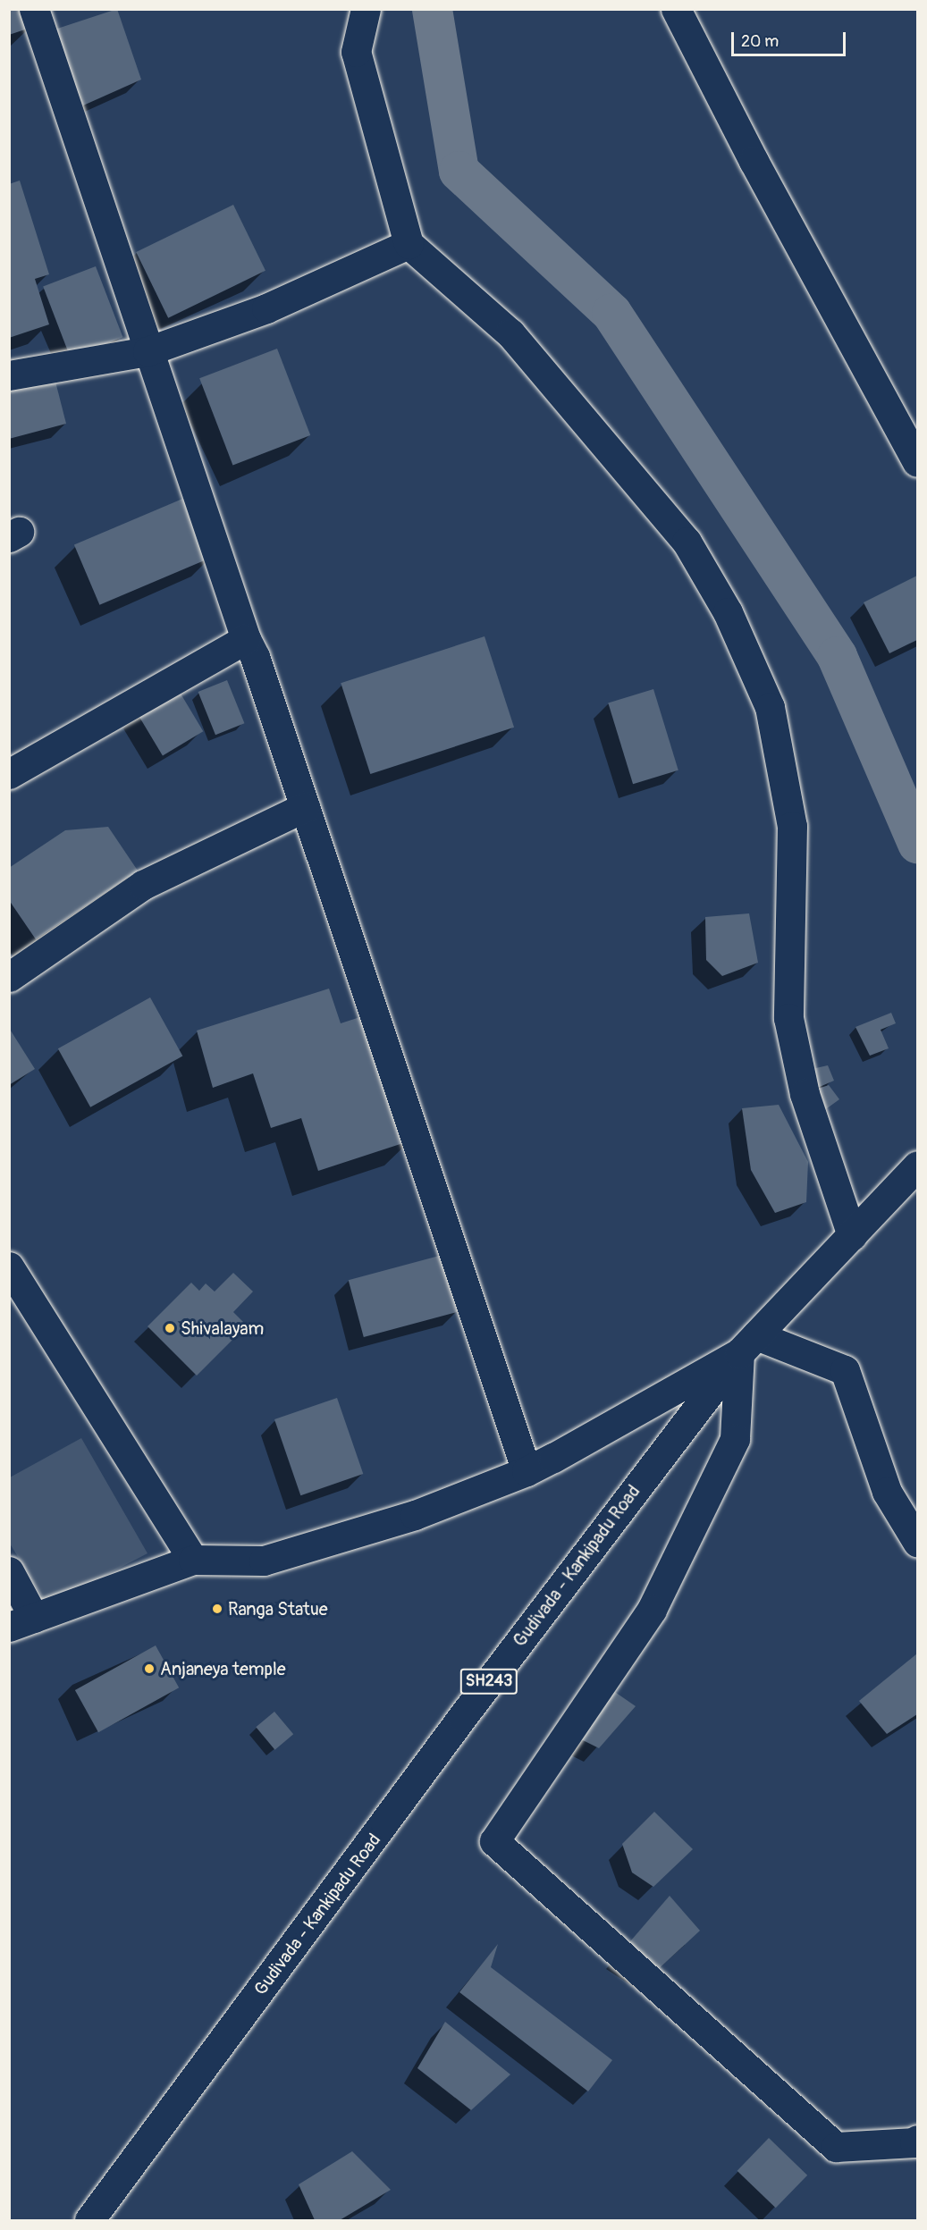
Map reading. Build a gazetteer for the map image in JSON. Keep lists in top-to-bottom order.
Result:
{
  "streets": {
    "street": ["Gudivada - Kankipadu Road", "SH243"]
  },
  "places": ["Shivalayam", "Ranga Statue", "Anjaneya temple"],
  "scale_bar": "20 m"
}
